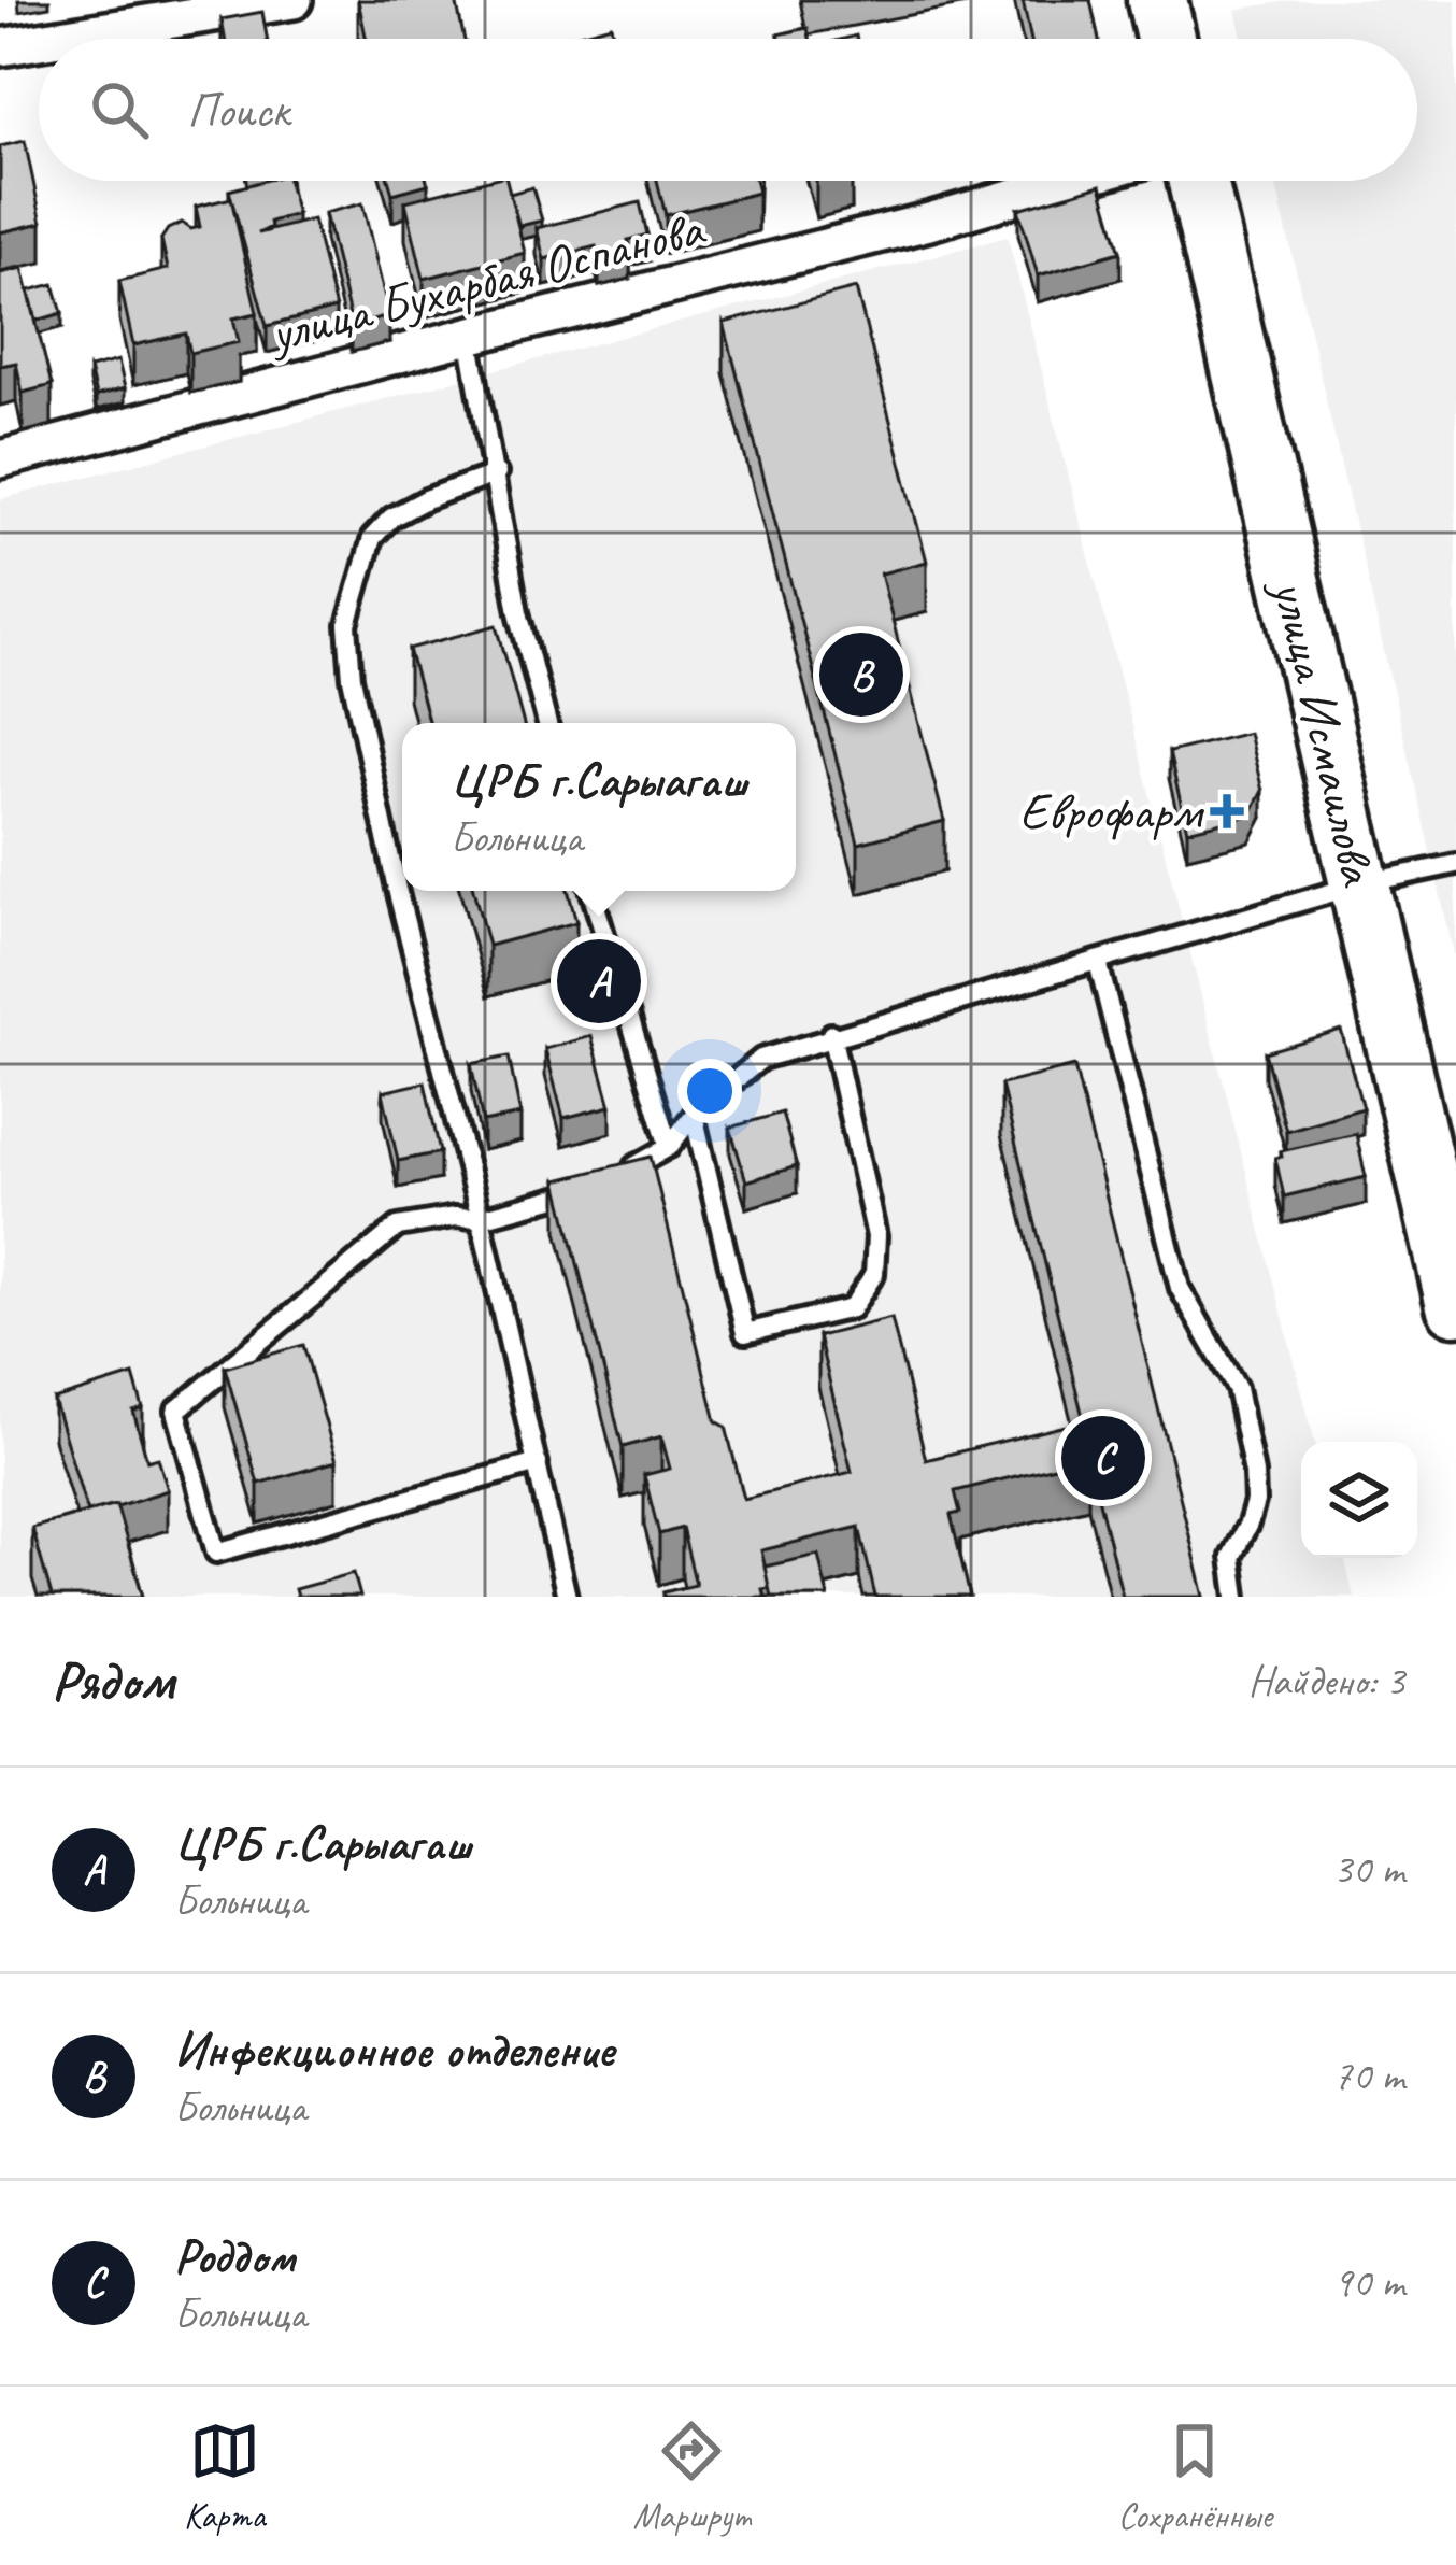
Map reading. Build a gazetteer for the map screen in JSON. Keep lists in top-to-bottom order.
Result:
{
  "streets": {
    "main road": ["улица Исмаилова"],
    "street": ["улица Бухарбая Оспанова"]
  },
  "places": {
    "health": ["Еврофарм"]
  },
  "page": {
    "search": "Поиск",
    "pins": ["B", "A", "C"],
    "popup": ["ЦРБ г.Сарыагаш", "Больница"],
    "heading": ["Рядом", "Найдено: 3"],
    "list": [
      {
        "mark": "A",
        "name": "ЦРБ г.Сарыагаш",
        "note": "Больница",
        "value": "30 m"
      },
      {
        "mark": "B",
        "name": "Инфекционное отделение",
        "note": "Больница",
        "value": "70 m"
      },
      {
        "mark": "C",
        "name": "Роддом",
        "note": "Больница",
        "value": "90 m"
      }
    ],
    "nav": ["Карта", "Маршрут", "Сохранённые"]
  }
}
